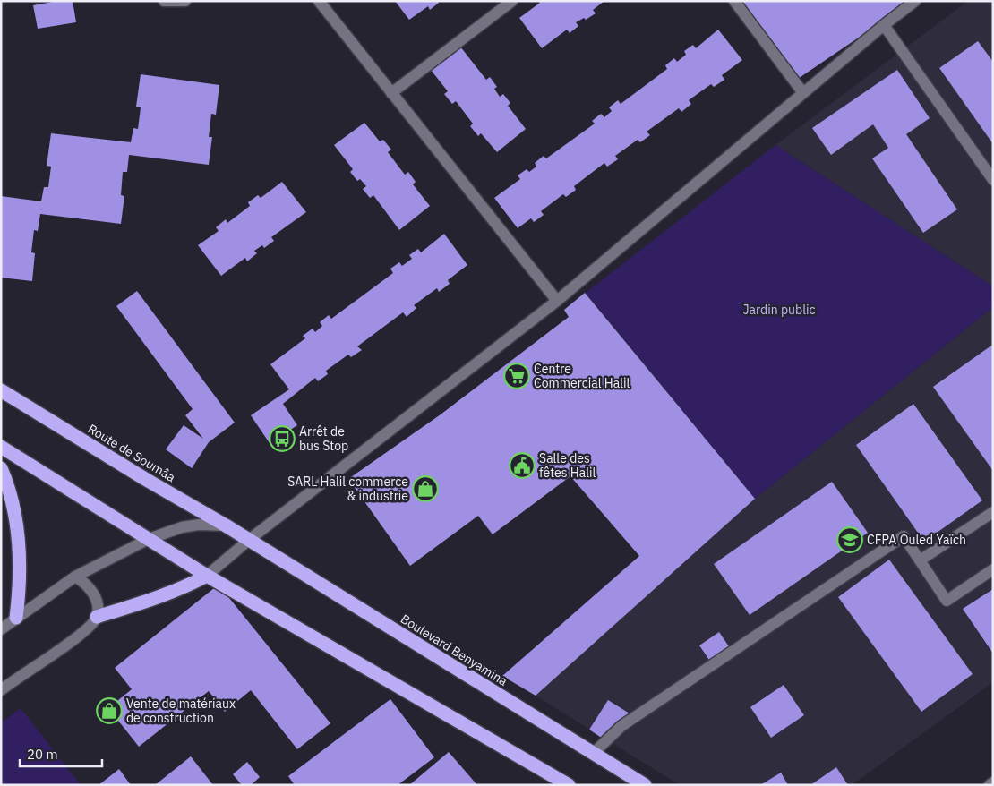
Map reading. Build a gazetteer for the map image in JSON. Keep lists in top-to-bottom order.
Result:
{
  "streets": {
    "highway": ["Route de Soumâa", "Boulevard Benyamina"]
  },
  "crossings": [
    ["Route de Soumâa", "Boulevard Benyamina"]
  ],
  "parks": ["Jardin public"],
  "places": {
    "supermarket": ["Centre Commercial Halil"],
    "bus stop": ["Arrêt de bus Stop"],
    "public building": ["Salle des fêtes Halil"],
    "shop": ["SARL Halil commerce & industrie", "Vente de matériaux de construction"],
    "school or university": ["CFPA Ouled Yaïch"]
  },
  "scale_bar": "20 m"
}
